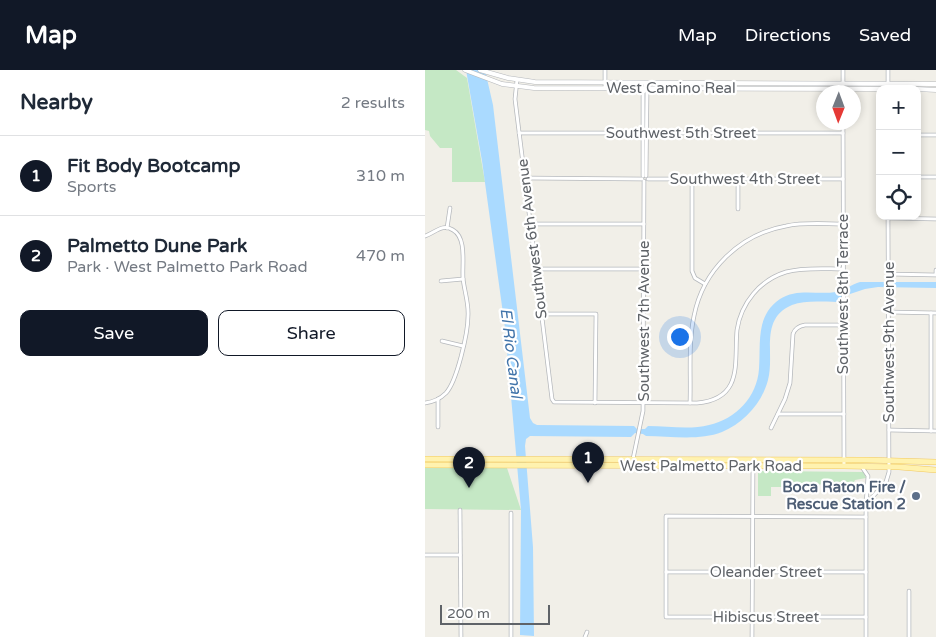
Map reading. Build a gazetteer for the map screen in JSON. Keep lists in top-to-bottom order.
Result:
{
  "streets": {
    "main road": ["West Palmetto Park Road"],
    "street": [
      "West Camino Real",
      "Southwest 5th Street",
      "Southwest 4th Street",
      "Southwest 6th Avenue",
      "Southwest 8th Terrace",
      "Southwest 7th Avenue",
      "Southwest 9th Avenue",
      "Oleander Street",
      "Hibiscus Street"
    ]
  },
  "crossings": [
    ["West Camino Real", "Southwest 6th Avenue"],
    ["West Camino Real", "Southwest 7th Avenue"],
    ["Southwest 5th Street", "Southwest 6th Avenue"],
    ["Southwest 5th Street", "Southwest 8th Terrace"],
    ["Southwest 5th Street", "Southwest 7th Avenue"],
    ["Southwest 4th Street", "Southwest 6th Avenue"],
    ["Southwest 4th Street", "Southwest 8th Terrace"],
    ["Southwest 4th Street", "Southwest 7th Avenue"],
    ["Southwest 8th Terrace", "West Palmetto Park Road"],
    ["Southwest 7th Avenue", "West Palmetto Park Road"],
    ["Southwest 9th Avenue", "West Palmetto Park Road"],
    ["Oleander Street", "Hibiscus Street"]
  ],
  "water": ["El Rio Canal"],
  "places": ["Boca Raton Fire / Rescue Station 2"],
  "scale_bar": "200 m",
  "north": "bottom",
  "page": {
    "header": "Map",
    "nav": ["Map", "Directions", "Saved"],
    "heading": ["Nearby", "2 results"],
    "map_buttons": ["+", "−"],
    "list": [
      {
        "mark": "1",
        "name": "Fit Body Bootcamp",
        "note": "Sports",
        "value": "310 m"
      },
      {
        "mark": "2",
        "name": "Palmetto Dune Park",
        "note": "Park · West Palmetto Park Road",
        "value": "470 m"
      }
    ],
    "buttons": ["Save", "Share"],
    "pins": ["1", "2"],
    "scale": "200 m"
  }
}
